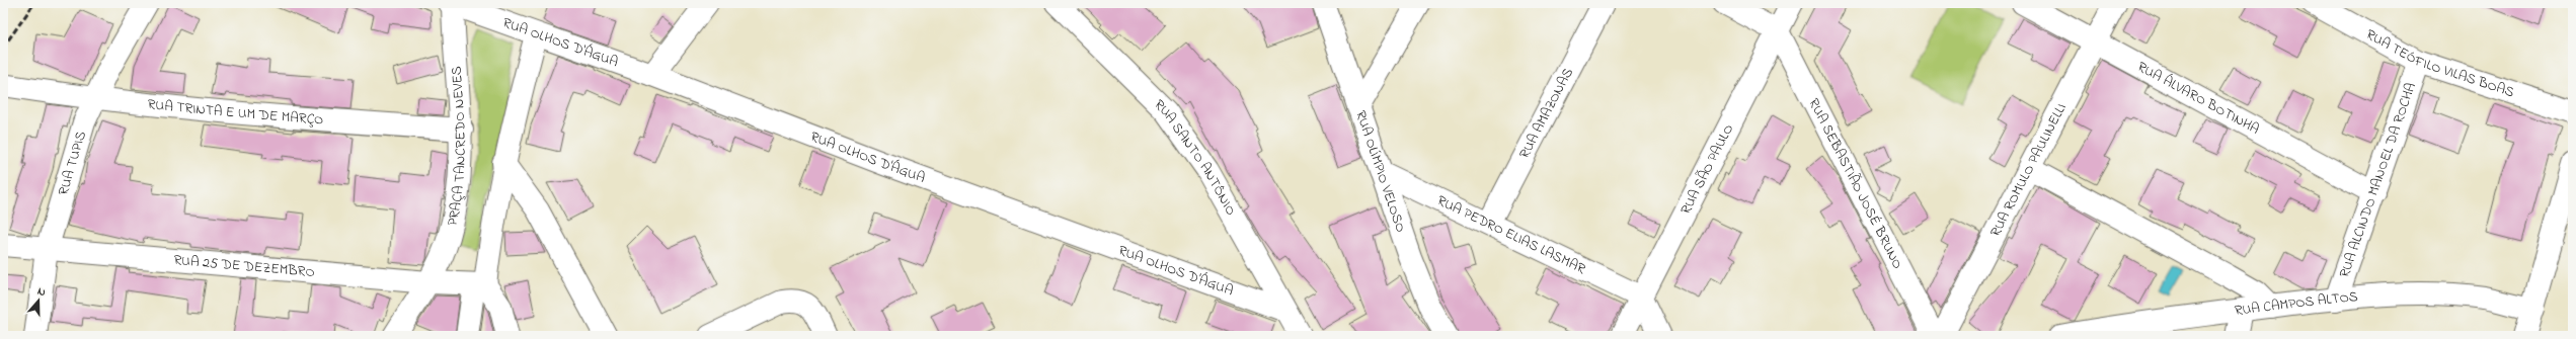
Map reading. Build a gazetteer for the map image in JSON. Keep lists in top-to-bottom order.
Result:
{
  "streets": {
    "street": [
      "RUA OLHOS D'ÁGUA",
      "RUA TEÓFILO VILAS BOAS",
      "RUA ÁLVARO BOTINHA",
      "RUA TRINTA E UM DE MARÇO",
      "RUA AMAZONAS",
      "PRAÇA TANCREDO NEVES",
      "RUA SANTO ANTÔNIO",
      "RUA TUPIS",
      "RUA SÃO PAULO",
      "RUA ROMULO PAULINELLI",
      "RUA OLÍMPIO VELOSO",
      "RUA ALCINDO MANOEL DA ROCHA",
      "RUA SEBASTIÃO JOSÉ BRUNO",
      "RUA PEDRO ELIAS LASMAR",
      "RUA 25 DE DEZEMBRO",
      "RUA CAMPOS ALTOS"
    ]
  },
  "crossings": [
    ["RUA OLHOS D'ÁGUA", "PRAÇA TANCREDO NEVES"],
    ["RUA OLHOS D'ÁGUA", "RUA SANTO ANTÔNIO"],
    ["RUA TEÓFILO VILAS BOAS", "RUA ALCINDO MANOEL DA ROCHA"],
    ["RUA ÁLVARO BOTINHA", "RUA ROMULO PAULINELLI"],
    ["RUA ÁLVARO BOTINHA", "RUA ALCINDO MANOEL DA ROCHA"],
    ["RUA TRINTA E UM DE MARÇO", "PRAÇA TANCREDO NEVES"],
    ["RUA TRINTA E UM DE MARÇO", "RUA TUPIS"],
    ["RUA AMAZONAS", "RUA PEDRO ELIAS LASMAR"],
    ["PRAÇA TANCREDO NEVES", "RUA 25 DE DEZEMBRO"],
    ["RUA TUPIS", "RUA 25 DE DEZEMBRO"],
    ["RUA SÃO PAULO", "RUA SEBASTIÃO JOSÉ BRUNO"],
    ["RUA SÃO PAULO", "RUA PEDRO ELIAS LASMAR"],
    ["RUA OLÍMPIO VELOSO", "RUA PEDRO ELIAS LASMAR"],
    ["RUA ALCINDO MANOEL DA ROCHA", "RUA CAMPOS ALTOS"]
  ],
  "north": "top"
}
